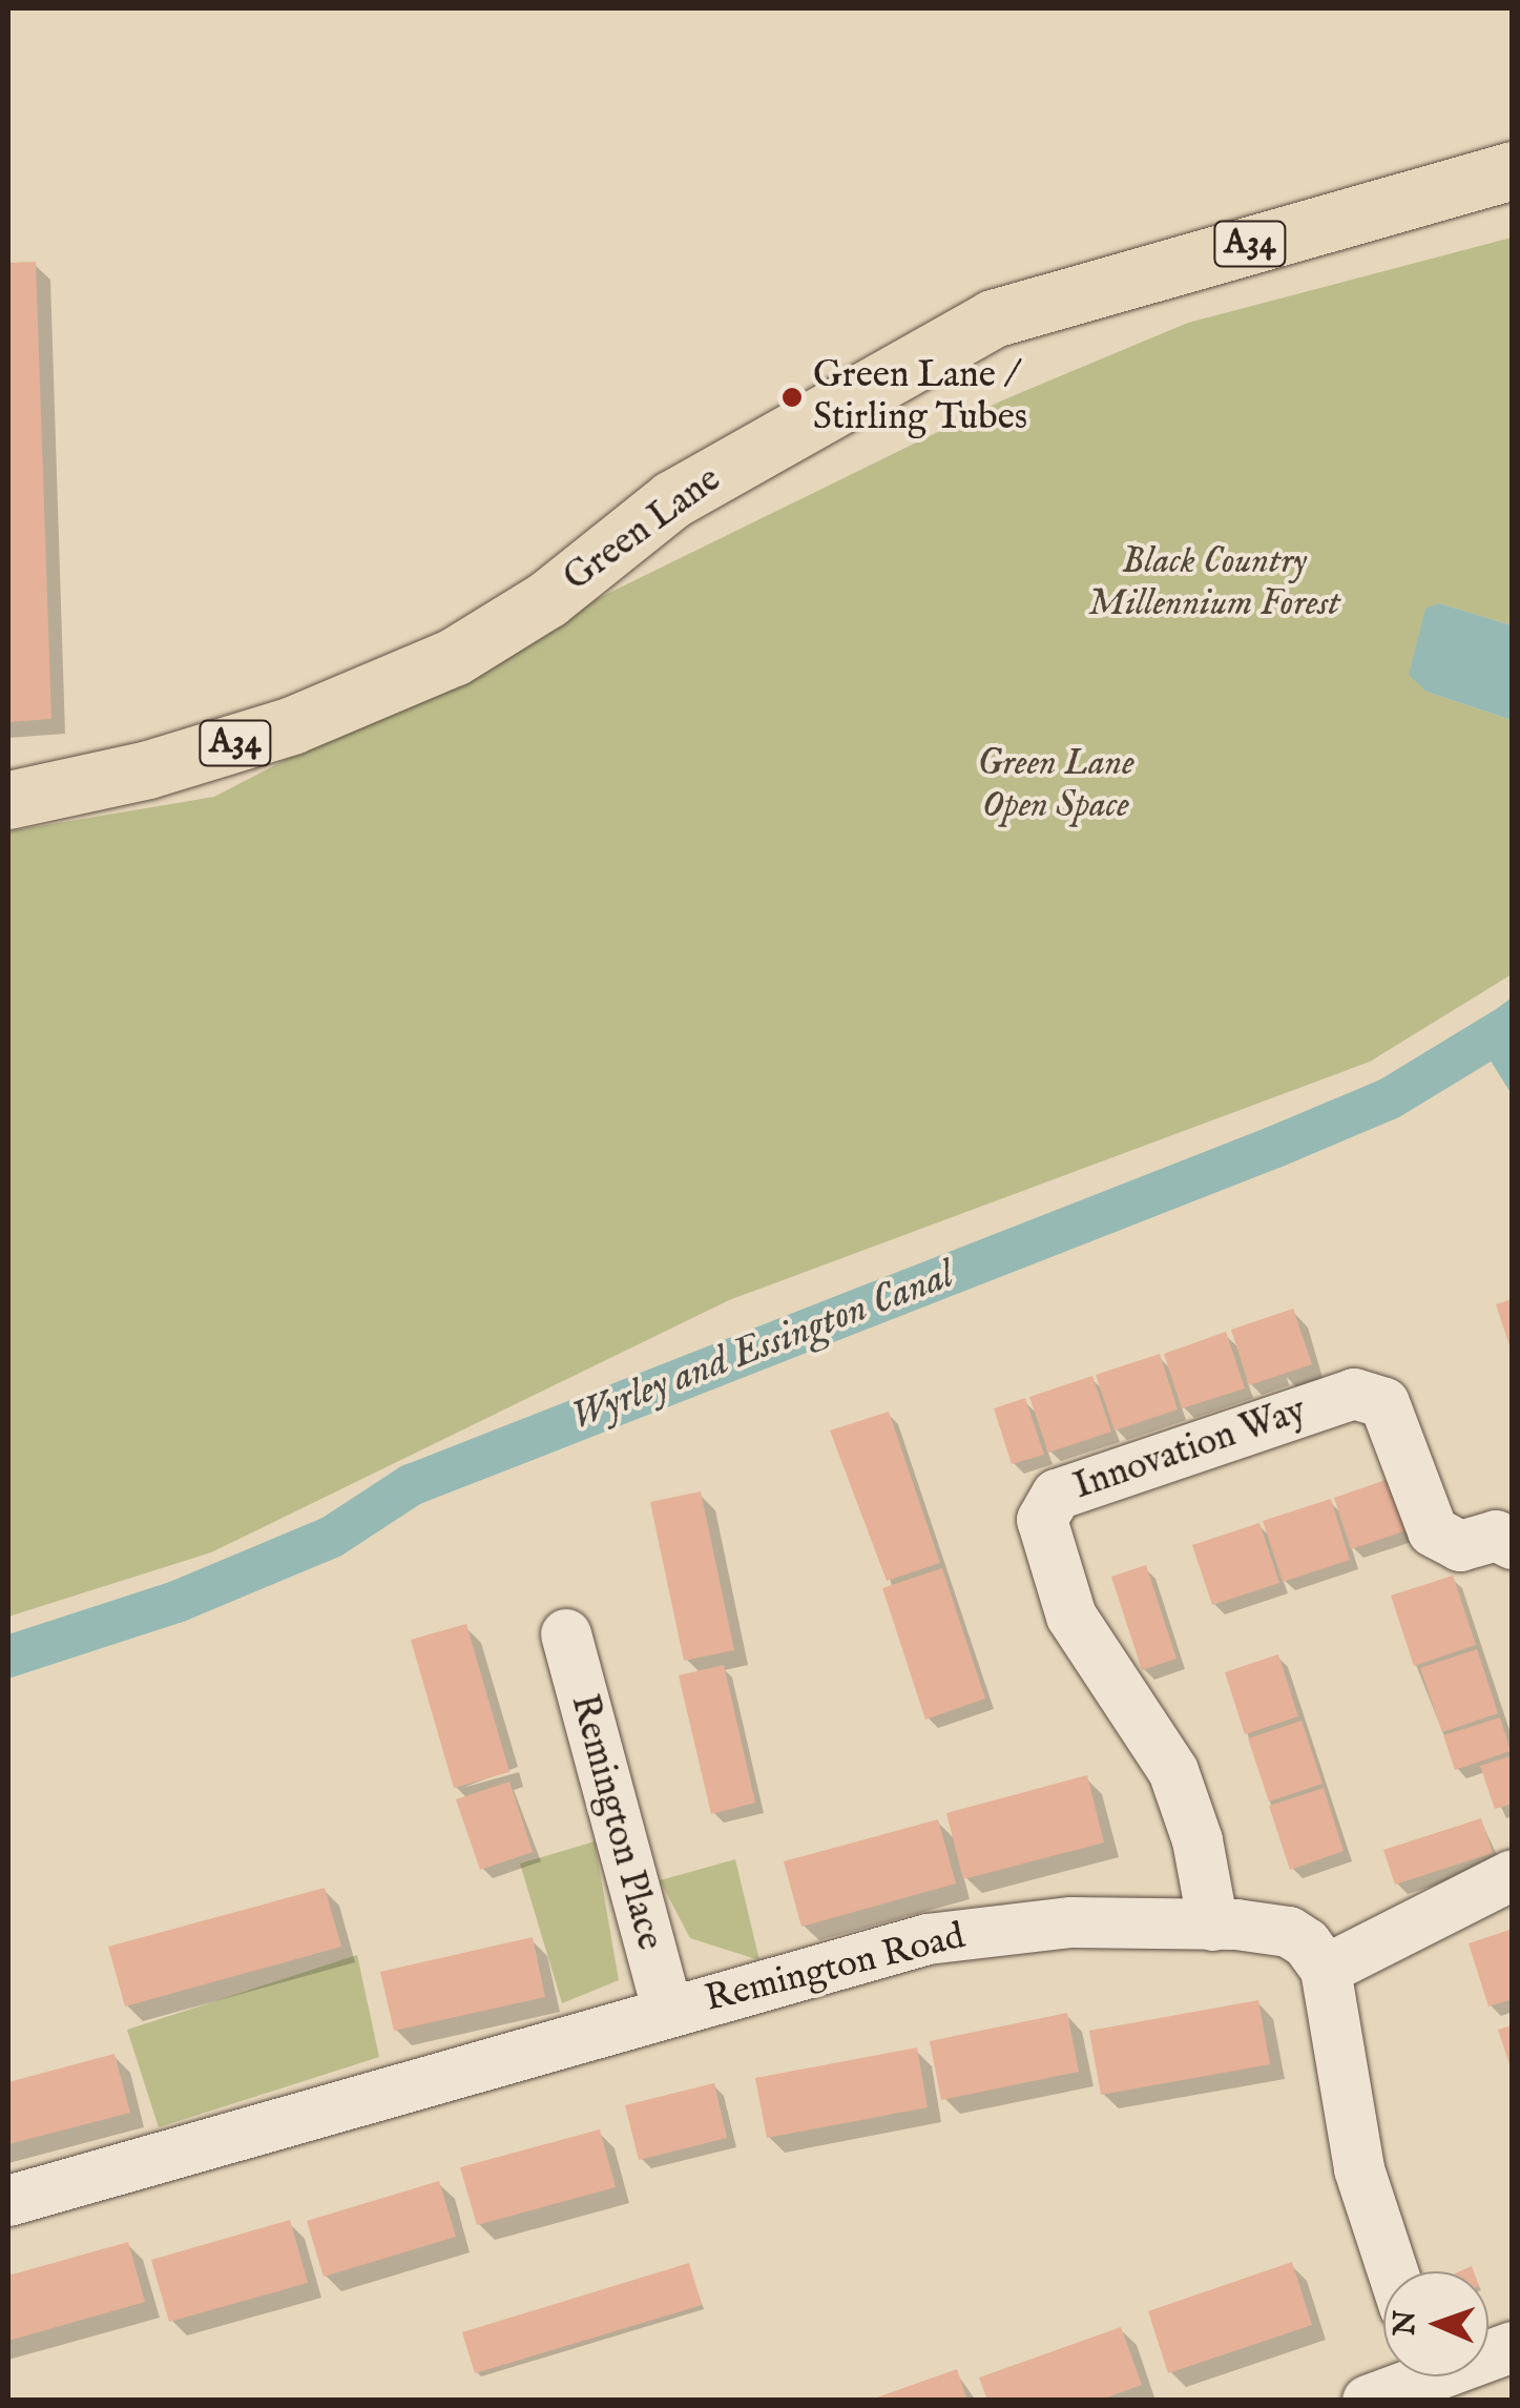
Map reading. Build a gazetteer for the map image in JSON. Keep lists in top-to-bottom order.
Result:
{
  "streets": {
    "highway": ["A34", "Green Lane"],
    "street": ["Innovation Way", "Remington Place", "Remington Road"]
  },
  "crossings": [
    ["Innovation Way", "Remington Road"],
    ["Remington Place", "Remington Road"]
  ],
  "water": ["Wyrley and Essington Canal"],
  "parks": ["Black Country Millennium Forest", "Green Lane Open Space"],
  "places": ["Green Lane / Stirling Tubes"],
  "north": "left"
}
